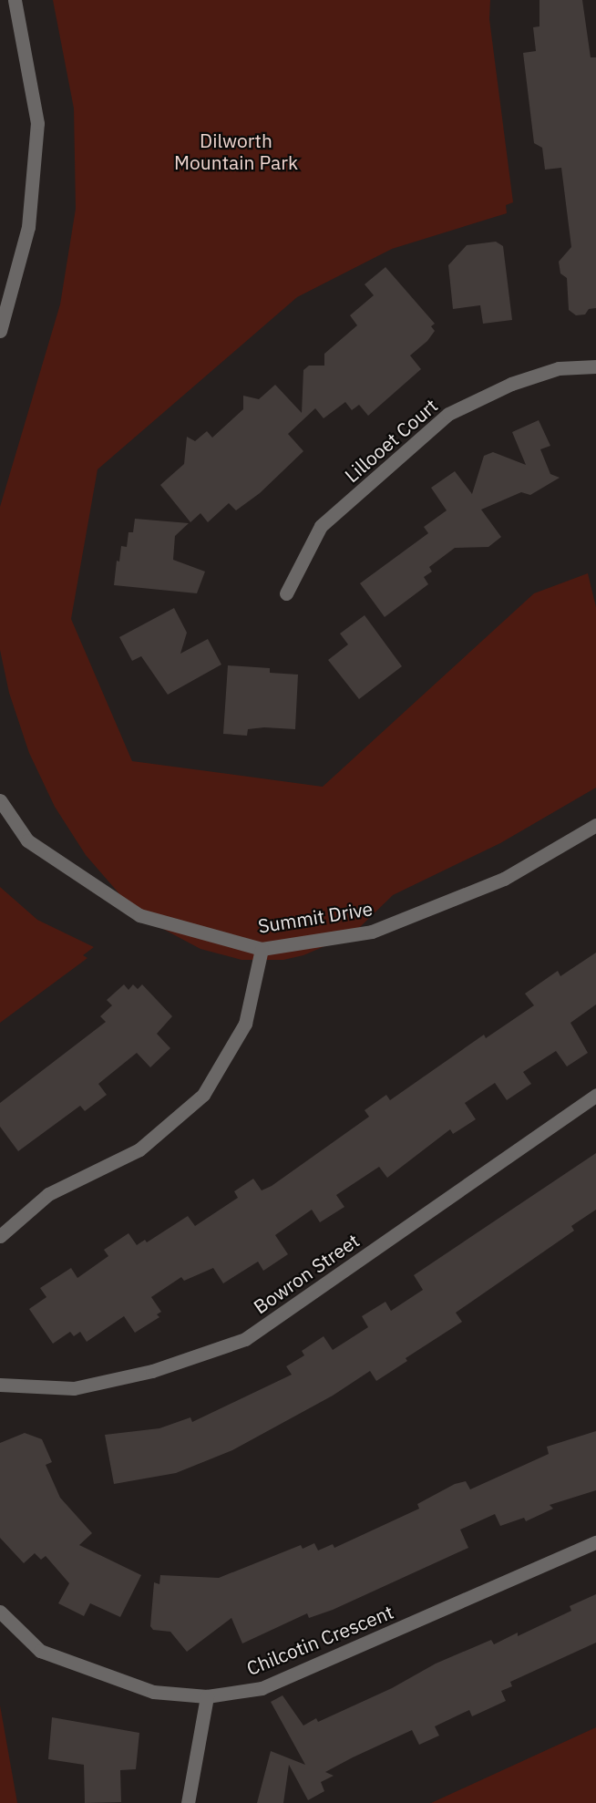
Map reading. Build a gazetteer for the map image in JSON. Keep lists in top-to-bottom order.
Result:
{
  "streets": {
    "street": [
      "Lillooet Court",
      "Summit Drive",
      "Bowron Street",
      "Chilcotin Crescent"
    ]
  },
  "parks": ["Dilworth Mountain Park"]
}
